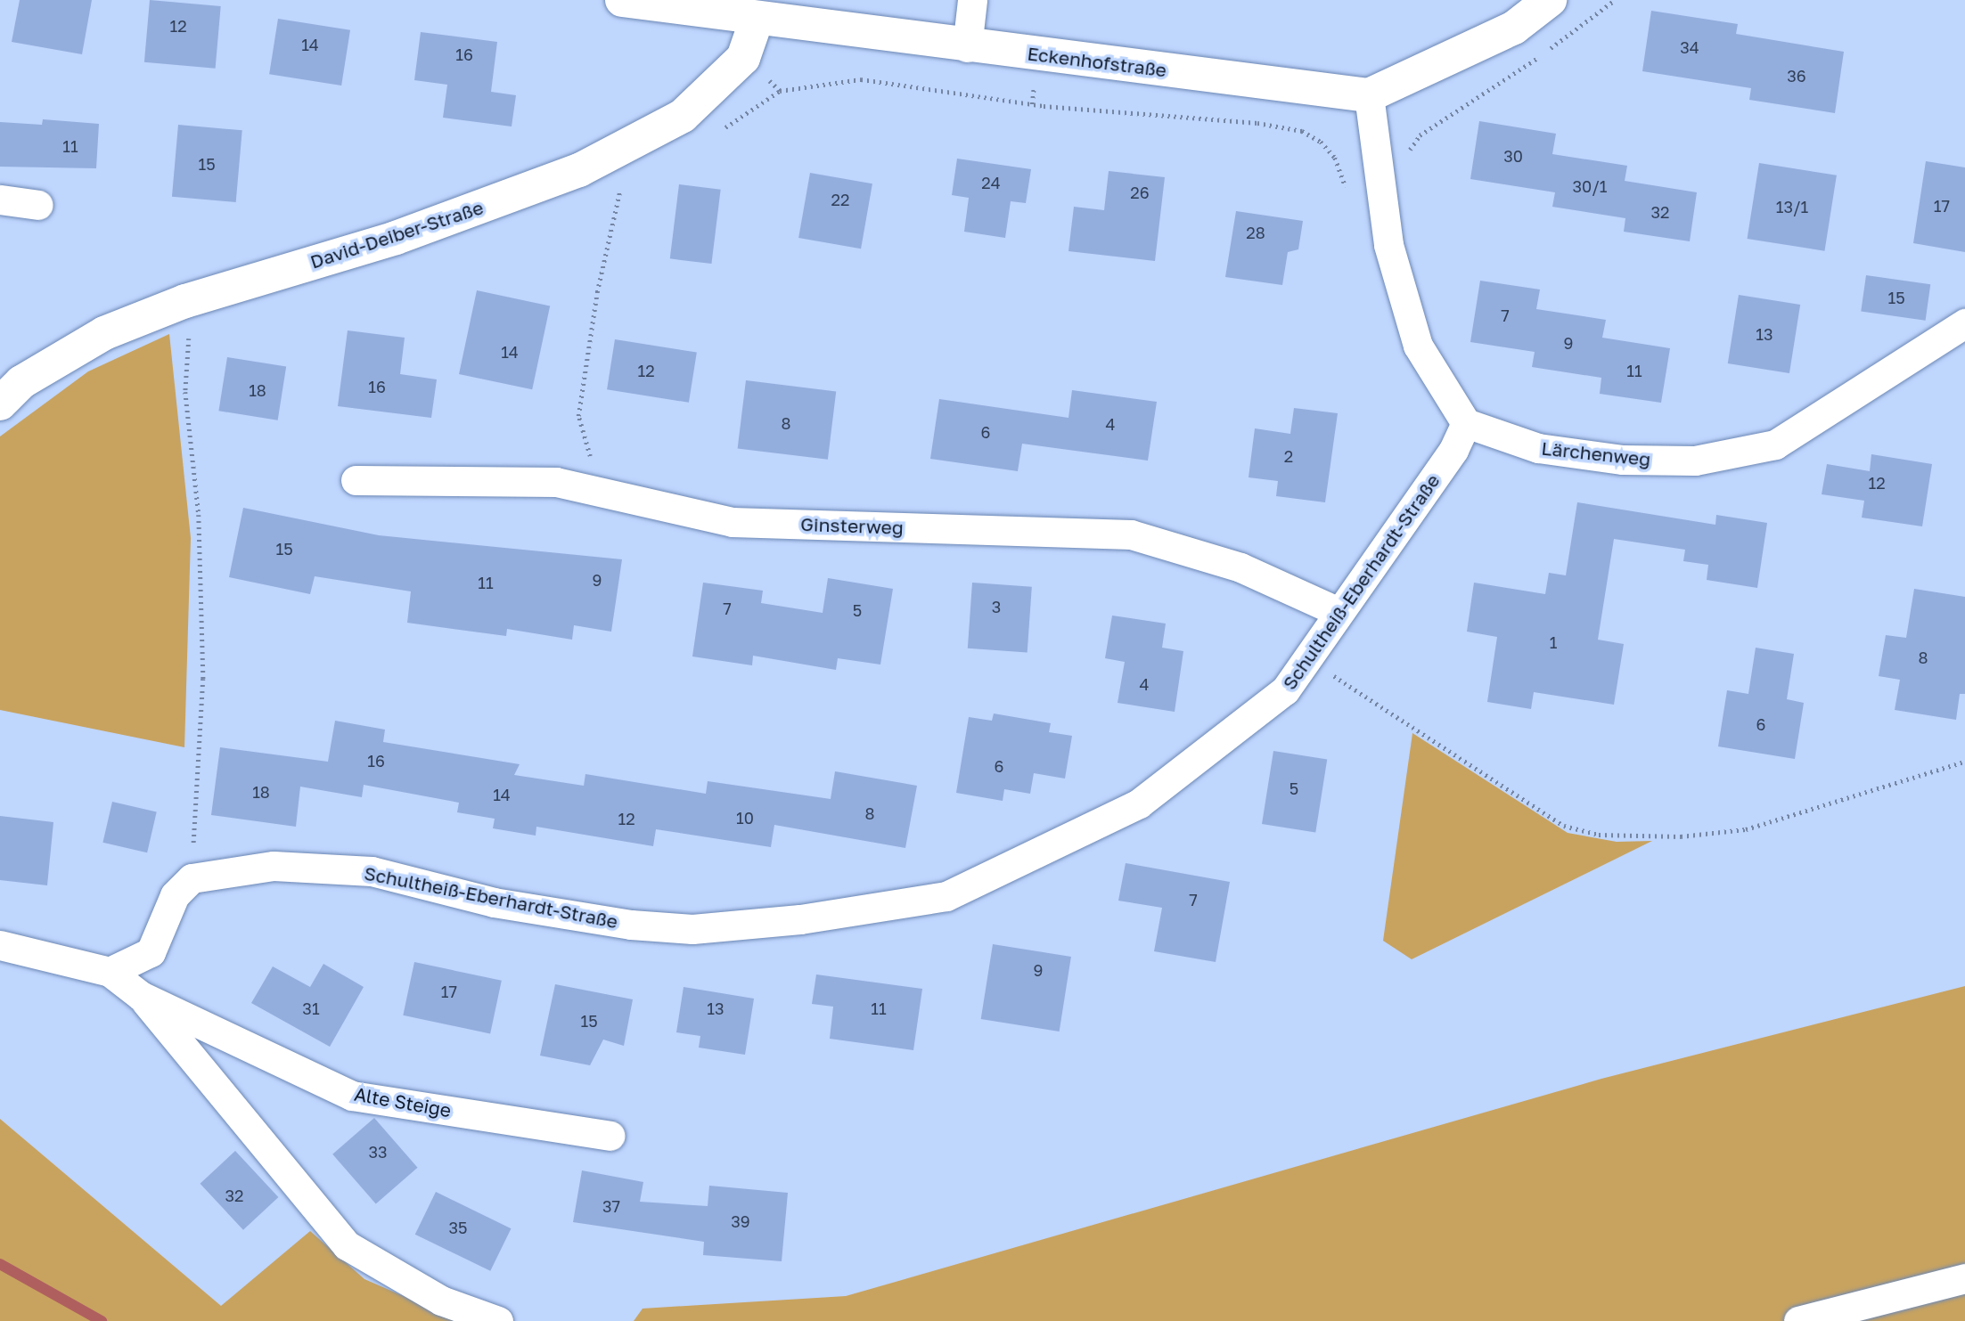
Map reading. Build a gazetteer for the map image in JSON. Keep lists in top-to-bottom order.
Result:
{
  "streets": {
    "street": [
      "Eckenhofstraße",
      "David-Deiber-Straße",
      "Lärchenweg",
      "Ginsterweg",
      "Schultheiß-Eberhardt-Straße",
      "Alte Steige"
    ]
  },
  "crossings": [
    ["Eckenhofstraße", "David-Deiber-Straße"],
    ["Lärchenweg", "Schultheiß-Eberhardt-Straße"],
    ["Ginsterweg", "Schultheiß-Eberhardt-Straße"]
  ],
  "house_numbers": [
    "12",
    "14",
    "34",
    "16",
    "36",
    "11",
    "30",
    "15",
    "24",
    "30/1",
    "26",
    "22",
    "17",
    "13/1",
    "32",
    "28",
    "15",
    "7",
    "13",
    "9",
    "14",
    "12",
    "11",
    "16",
    "18",
    "8",
    "4",
    "6",
    "2",
    "12",
    "15",
    "9",
    "11",
    "3",
    "7",
    "5",
    "1",
    "8",
    "4",
    "6",
    "16",
    "6",
    "5",
    "18",
    "14",
    "8",
    "10",
    "12",
    "7",
    "9",
    "17",
    "31",
    "13",
    "11",
    "15",
    "33",
    "32",
    "37",
    "39",
    "35"
  ]
}
